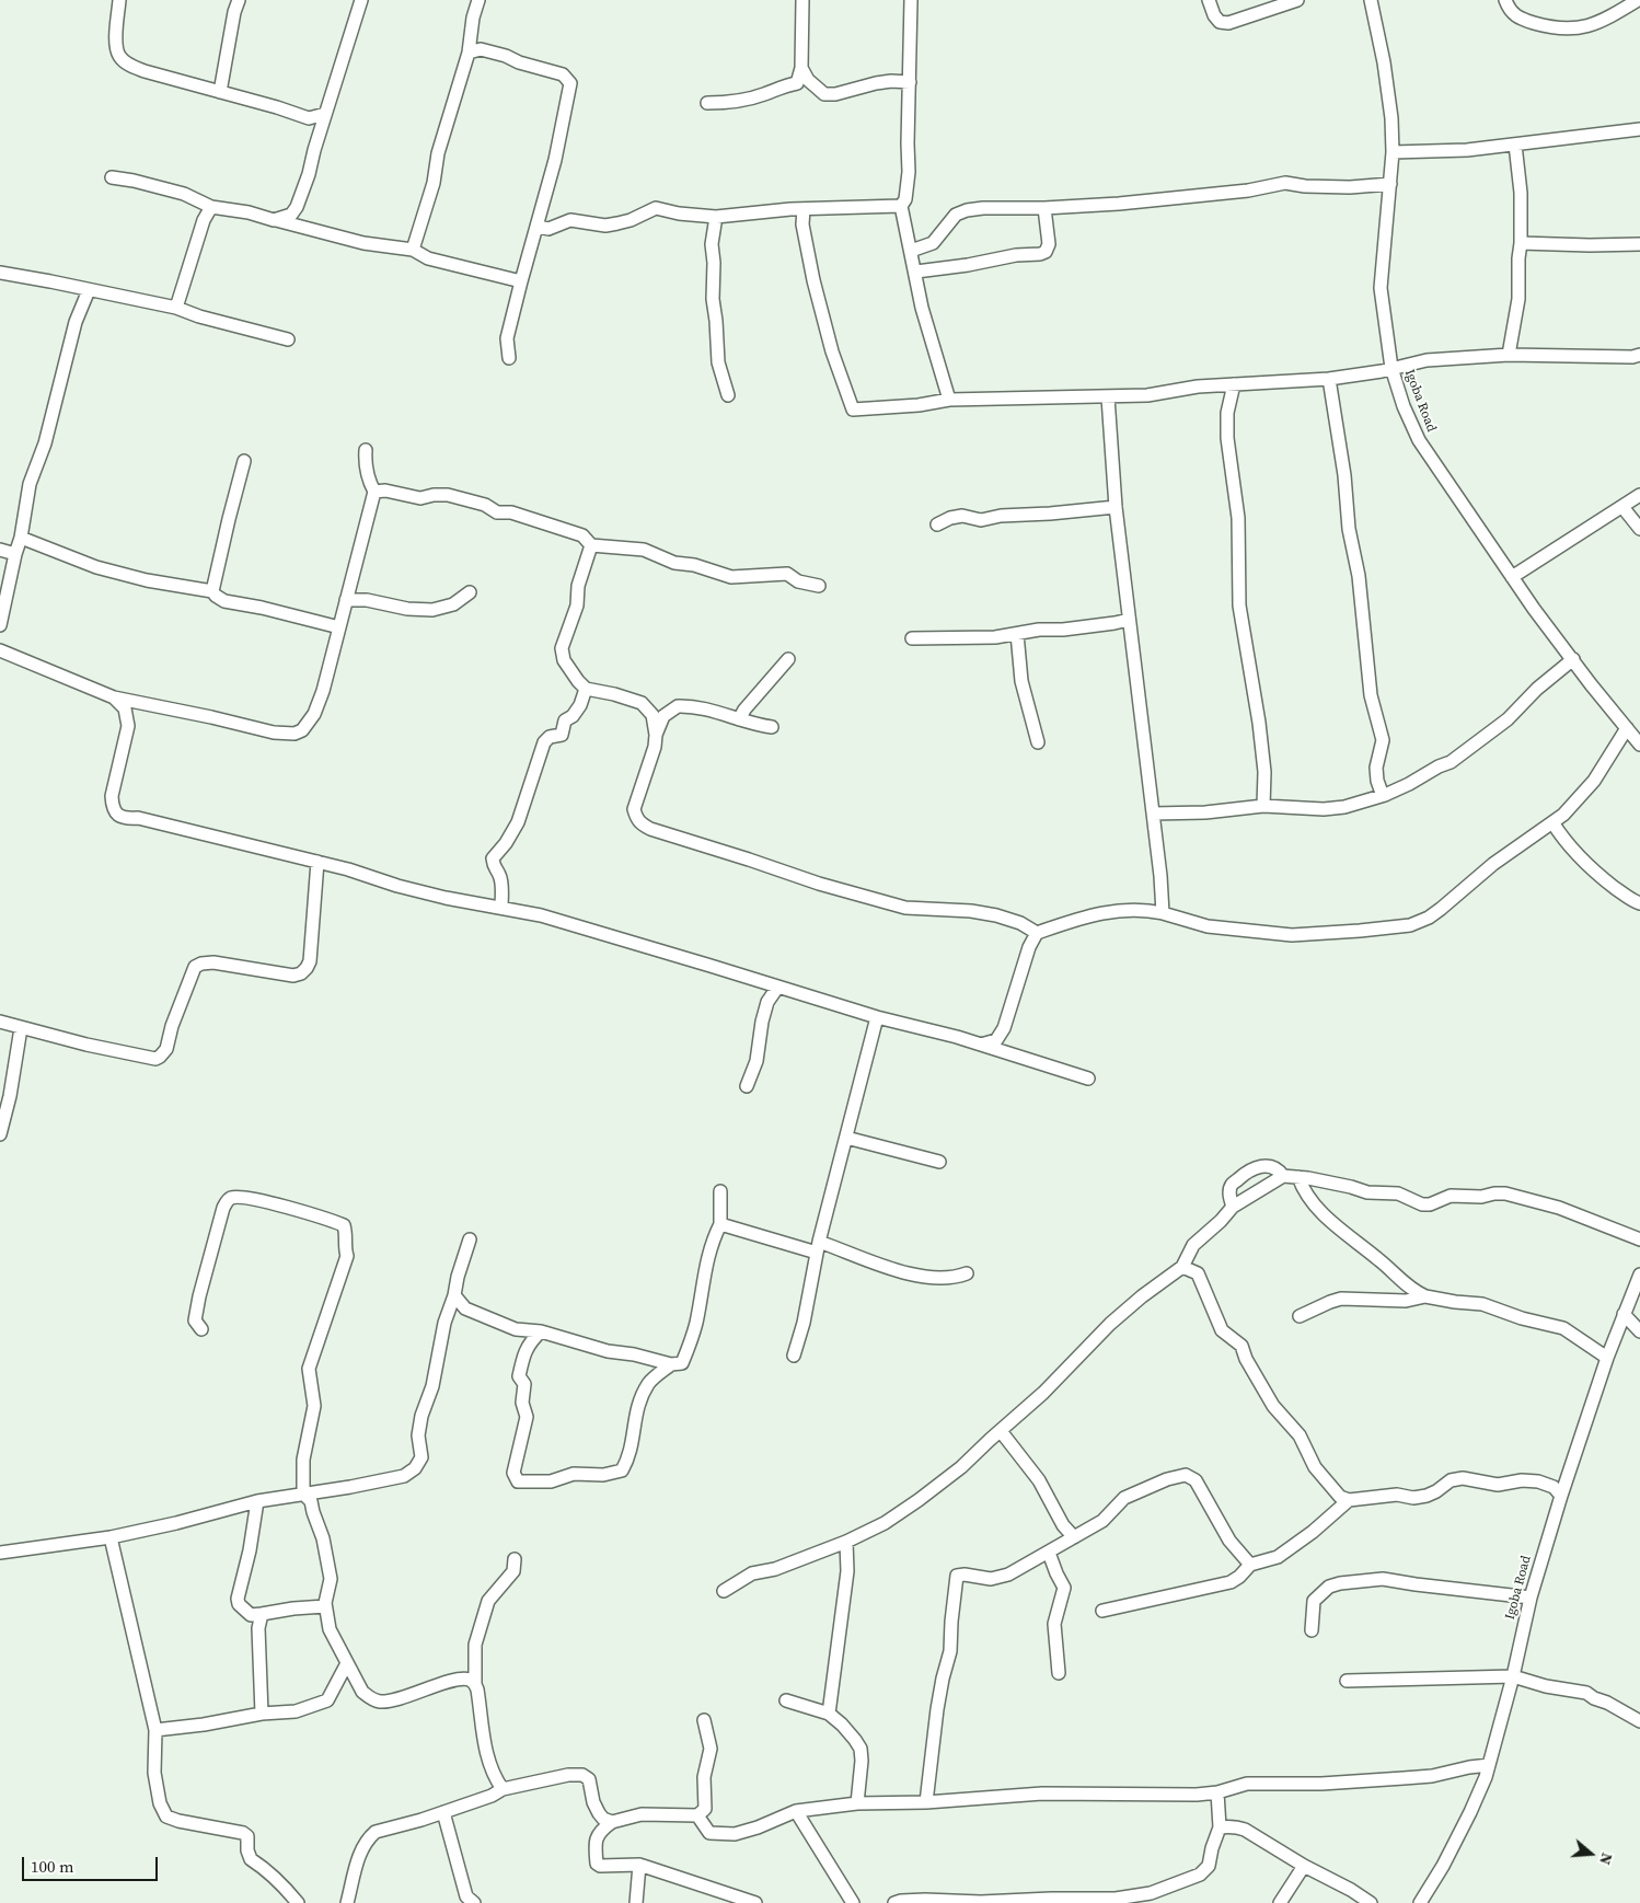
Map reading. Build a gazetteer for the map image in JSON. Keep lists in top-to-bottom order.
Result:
{
  "streets": {
    "street": ["Igoba Road"]
  },
  "scale_bar": "100 m",
  "north": "right"
}
